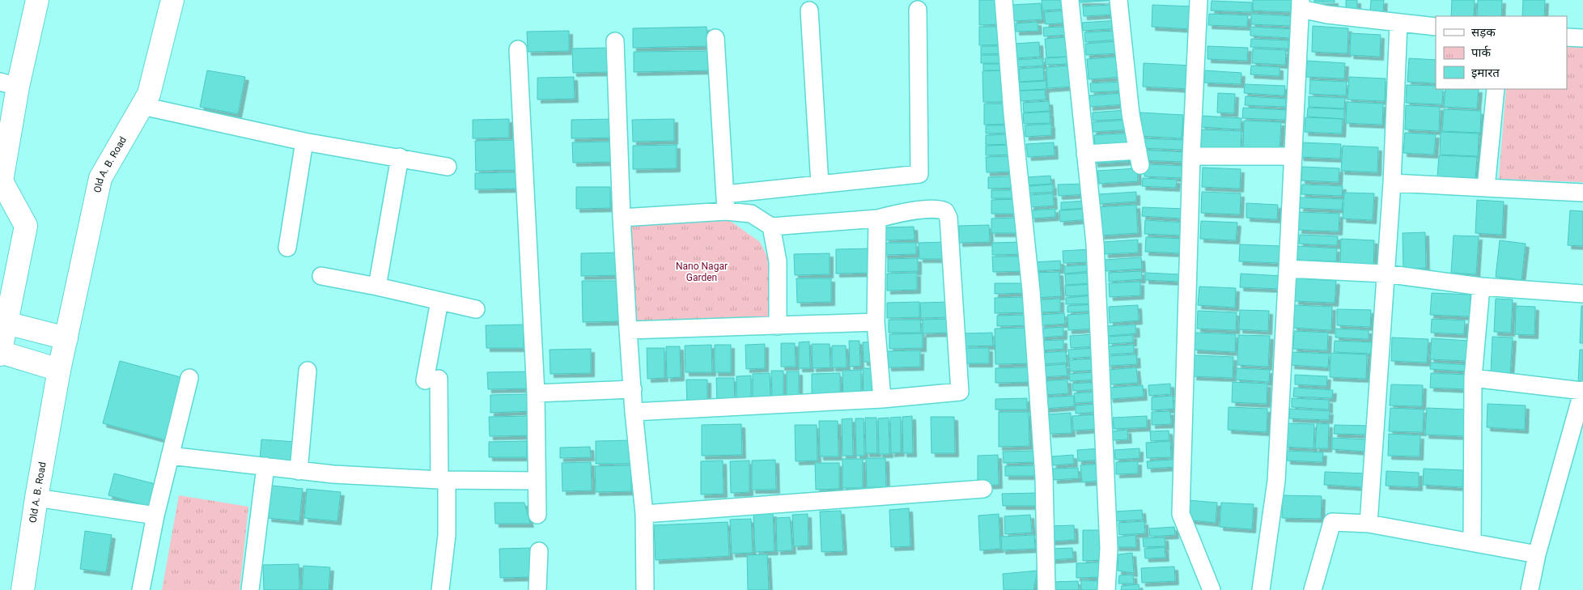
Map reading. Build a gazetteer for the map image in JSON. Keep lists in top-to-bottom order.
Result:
{
  "streets": {
    "main road": ["Old A. B. Road"]
  },
  "parks": ["Nano Nagar Garden"],
  "legend": ["सड़क", "पार्क", "इमारत"]
}
